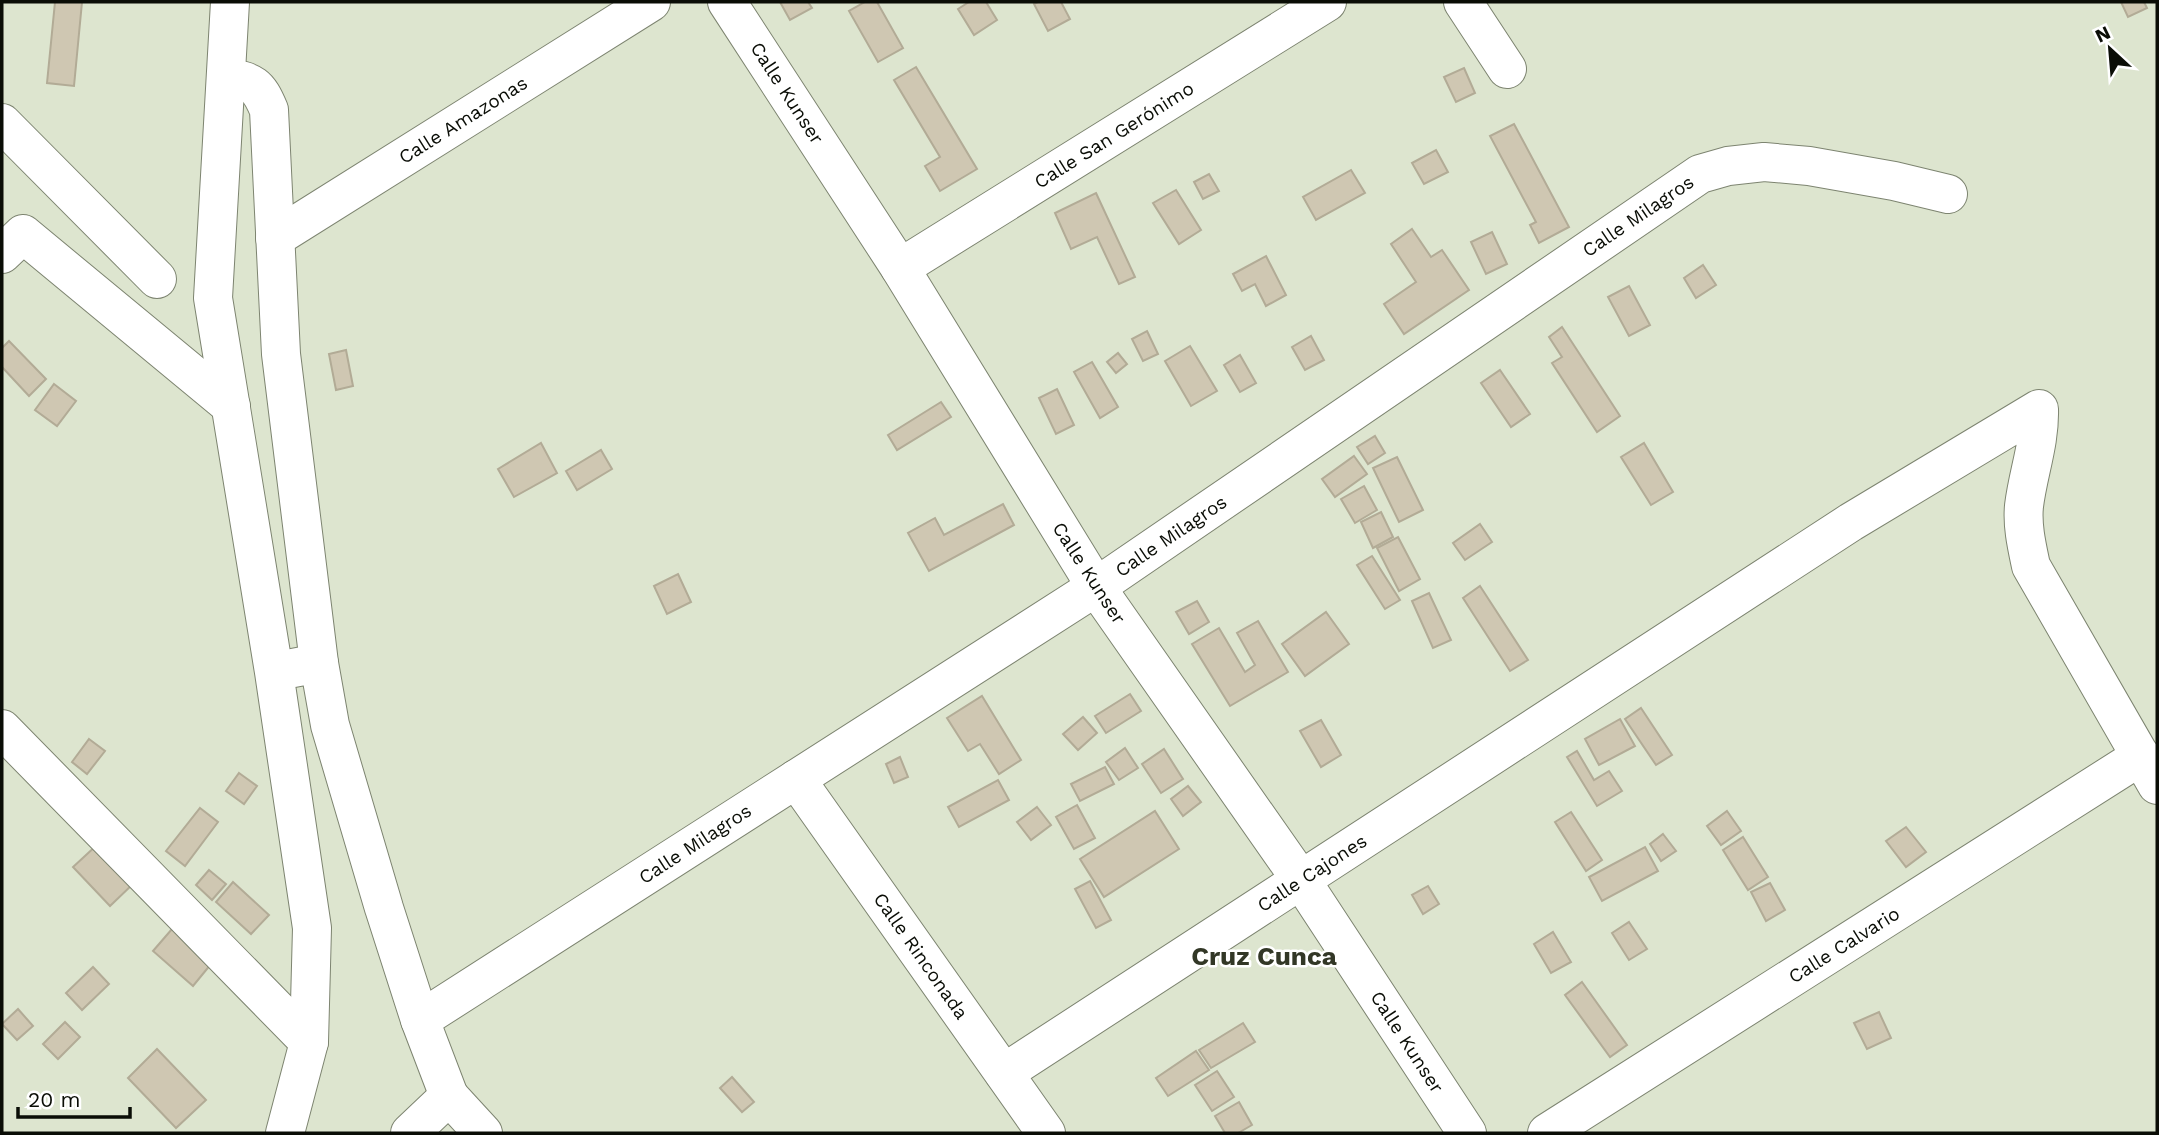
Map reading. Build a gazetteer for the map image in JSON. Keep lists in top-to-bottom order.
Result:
{
  "streets": {
    "street": [
      "Calle Kunser",
      "Calle Amazonas",
      "Calle San Gerónimo",
      "Calle Milagros",
      "Calle Cajones",
      "Calle Calvario",
      "Calle Rinconada"
    ]
  },
  "crossings": [
    ["Calle Kunser", "Calle San Gerónimo"],
    ["Calle Kunser", "Calle Milagros"],
    ["Calle Kunser", "Calle Cajones"],
    ["Calle Milagros", "Calle Rinconada"],
    ["Calle Cajones", "Calle Calvario"],
    ["Calle Cajones", "Calle Rinconada"]
  ],
  "districts": ["Cruz Cunca"],
  "scale_bar": "20 m",
  "north": "top left"
}
